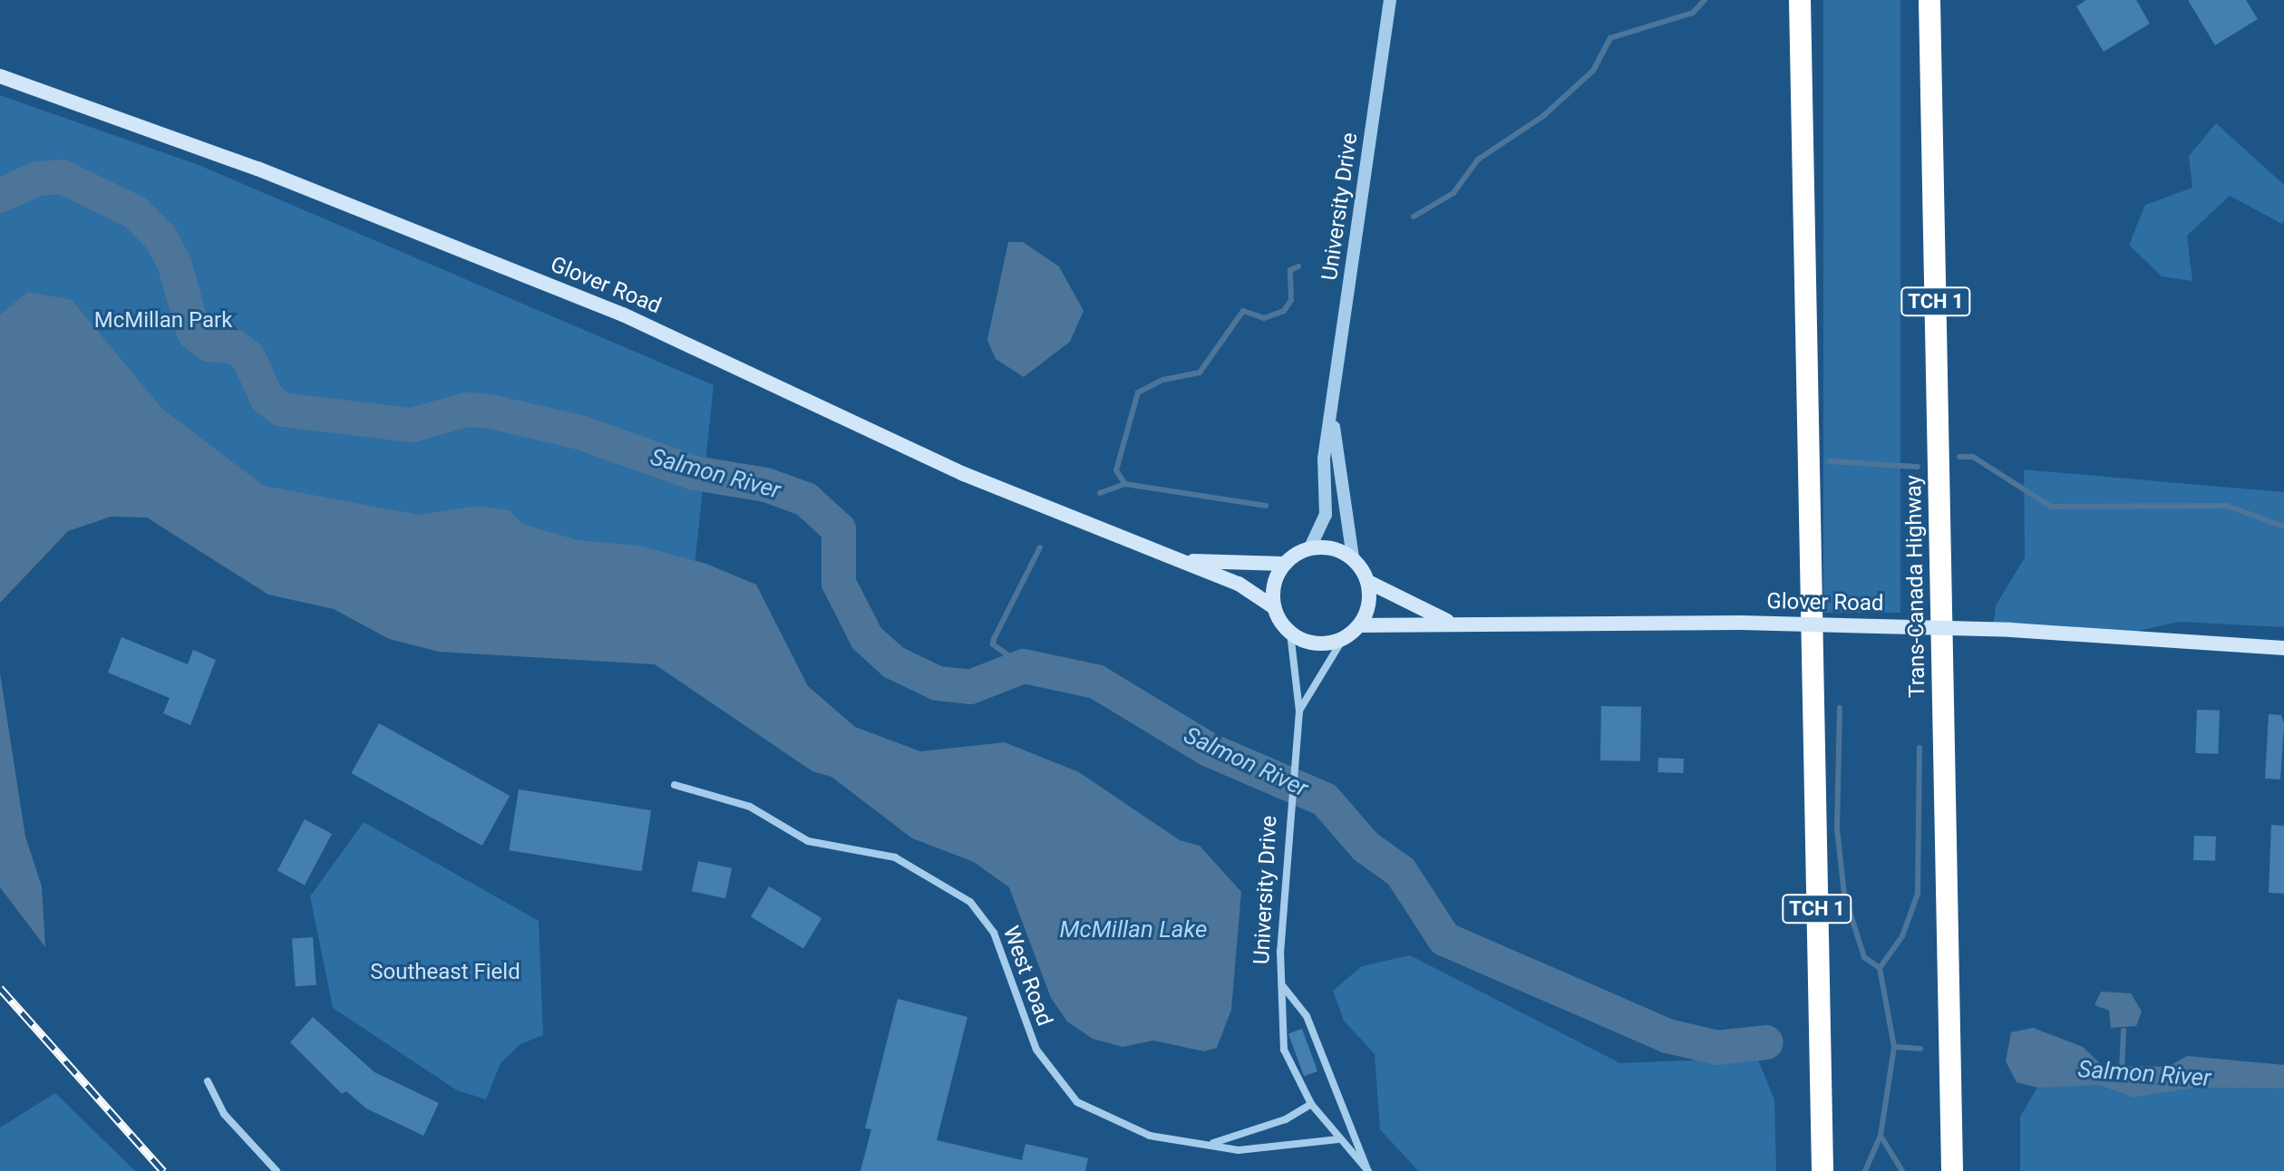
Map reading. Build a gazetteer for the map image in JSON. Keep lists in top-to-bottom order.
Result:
{
  "streets": {
    "highway": ["TCH 1", "Trans-Canada Highway"],
    "main road": ["Glover Road"],
    "street": ["University Drive", "West Road"]
  },
  "crossings": [
    ["University Drive", "Glover Road"],
    ["University Drive", "West Road"]
  ],
  "water": ["Salmon River", "McMillan Lake"],
  "parks": ["McMillan Park", "Southeast Field"]
}
